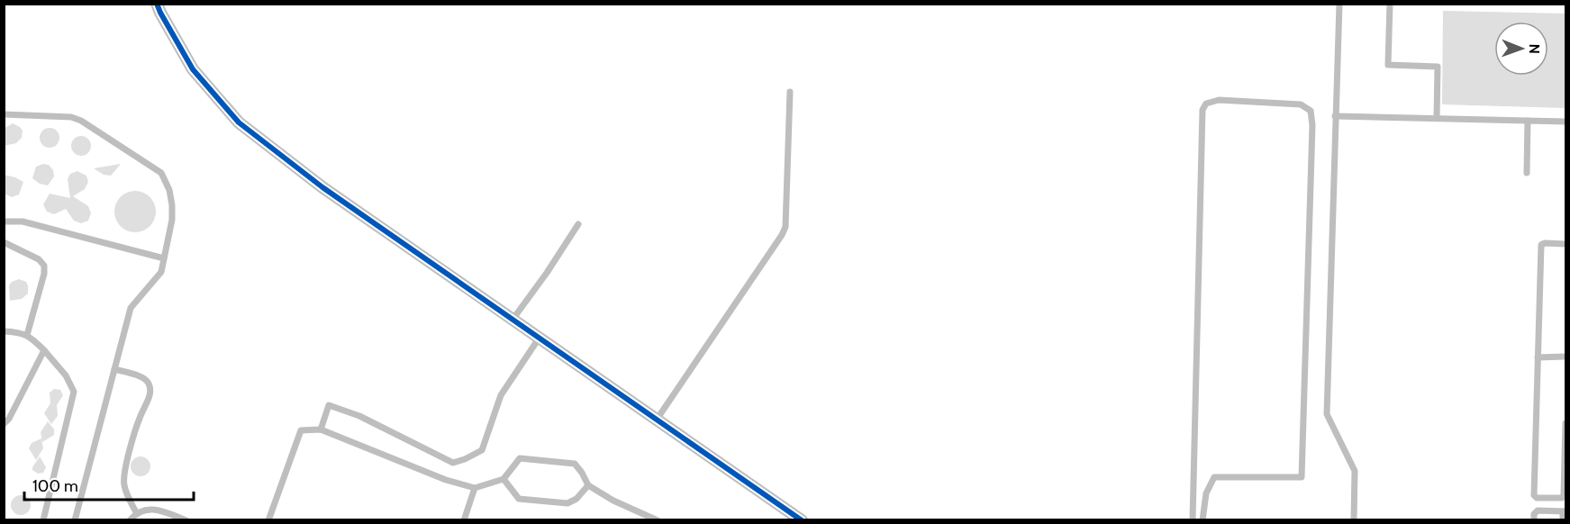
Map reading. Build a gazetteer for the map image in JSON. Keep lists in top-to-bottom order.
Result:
{
  "scale_bar": "100 m",
  "north": "right"
}
